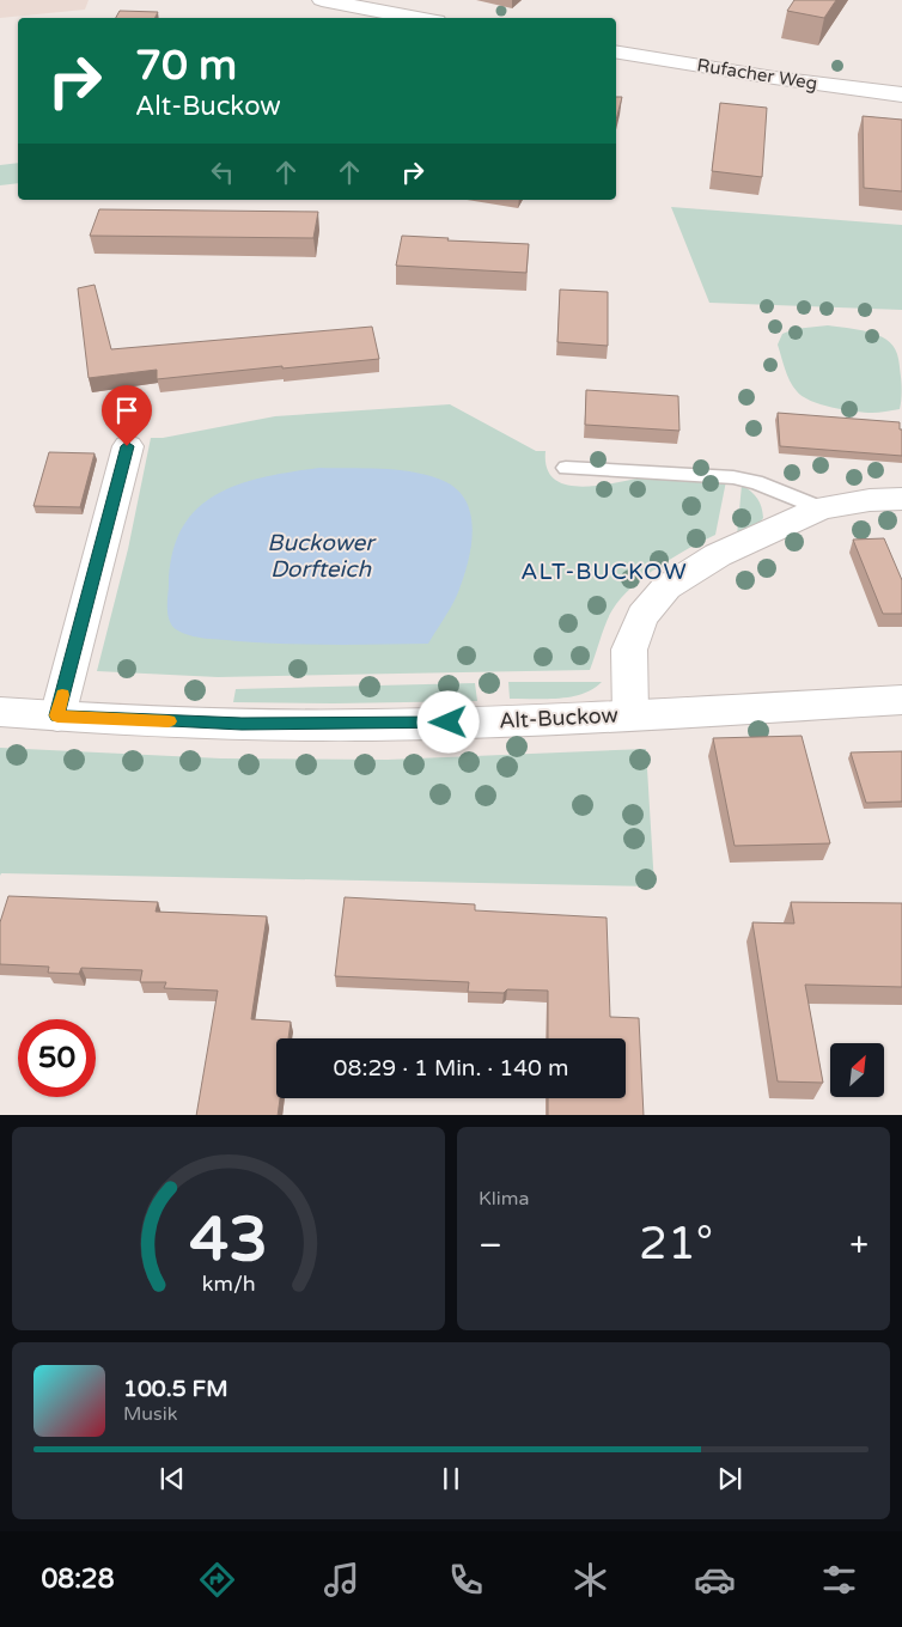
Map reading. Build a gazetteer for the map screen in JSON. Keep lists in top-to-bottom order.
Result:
{
  "streets": {
    "street": ["Rufacher Weg", "Alt-Buckow"]
  },
  "districts": ["ALT-BUCKOW"],
  "water": ["Buckower Dorfteich"],
  "north": "top right",
  "page": {
    "turn": ["70 m", "Alt-Buckow"],
    "limit": "50",
    "trip": "08:29 · 1 Min. · 140 m",
    "tile": "Klima",
    "heat": ["−", "21°", "+"],
    "song": ["100.5 FM", "Musik"],
    "tabs": "08:28",
    "gauge": ["43", "km/h"]
  }
}
